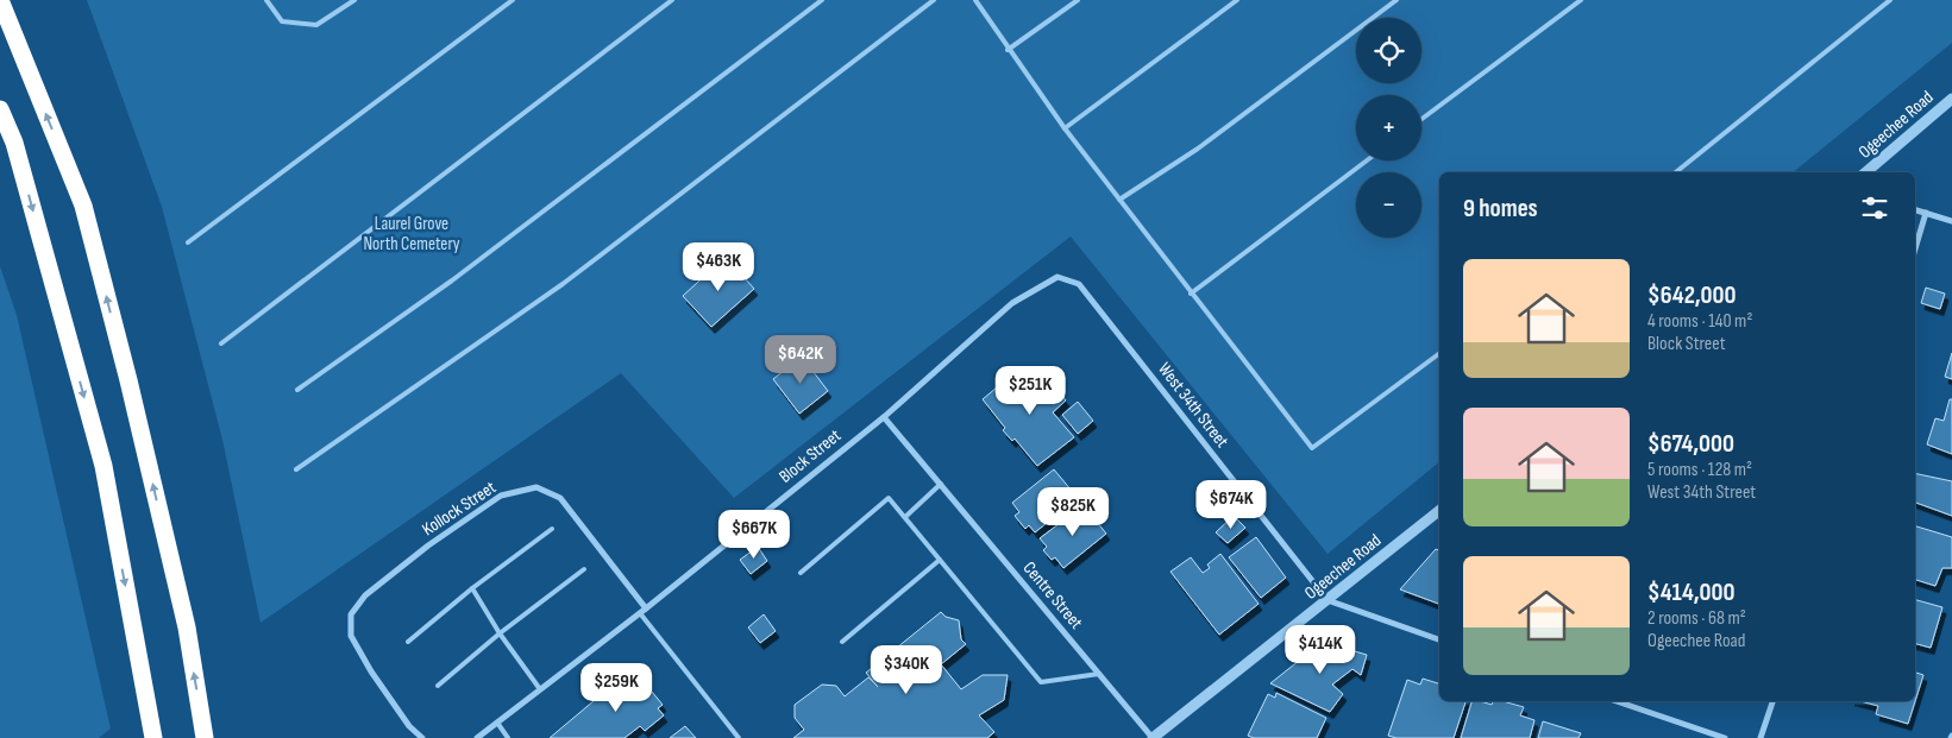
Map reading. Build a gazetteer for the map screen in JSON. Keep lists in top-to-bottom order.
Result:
{
  "streets": {
    "street": [
      "Ogeechee Road",
      "West 34th Street",
      "Block Street",
      "Kollock Street",
      "Centre Street"
    ]
  },
  "crossings": [
    ["Ogeechee Road", "West 34th Street"],
    ["Ogeechee Road", "Centre Street"],
    ["West 34th Street", "Block Street"],
    ["Block Street", "Kollock Street"],
    ["Block Street", "Centre Street"]
  ],
  "parks": ["Laurel Grove North Cemetery"],
  "page": {
    "map_buttons": ["+", "−"],
    "heading": "9 homes",
    "price": [
      "$463K",
      "$642K",
      "$251K",
      "$674K",
      "$825K",
      "$667K",
      "$414K",
      "$340K",
      "$259K"
    ],
    "list": [
      {
        "name": "$642,000",
        "note": "4 rooms · 140 m² · Block Street"
      },
      {
        "name": "$674,000",
        "note": "5 rooms · 128 m² · West 34th Street"
      },
      {
        "name": "$414,000",
        "note": "2 rooms · 68 m² · Ogeechee Road"
      }
    ]
  }
}
